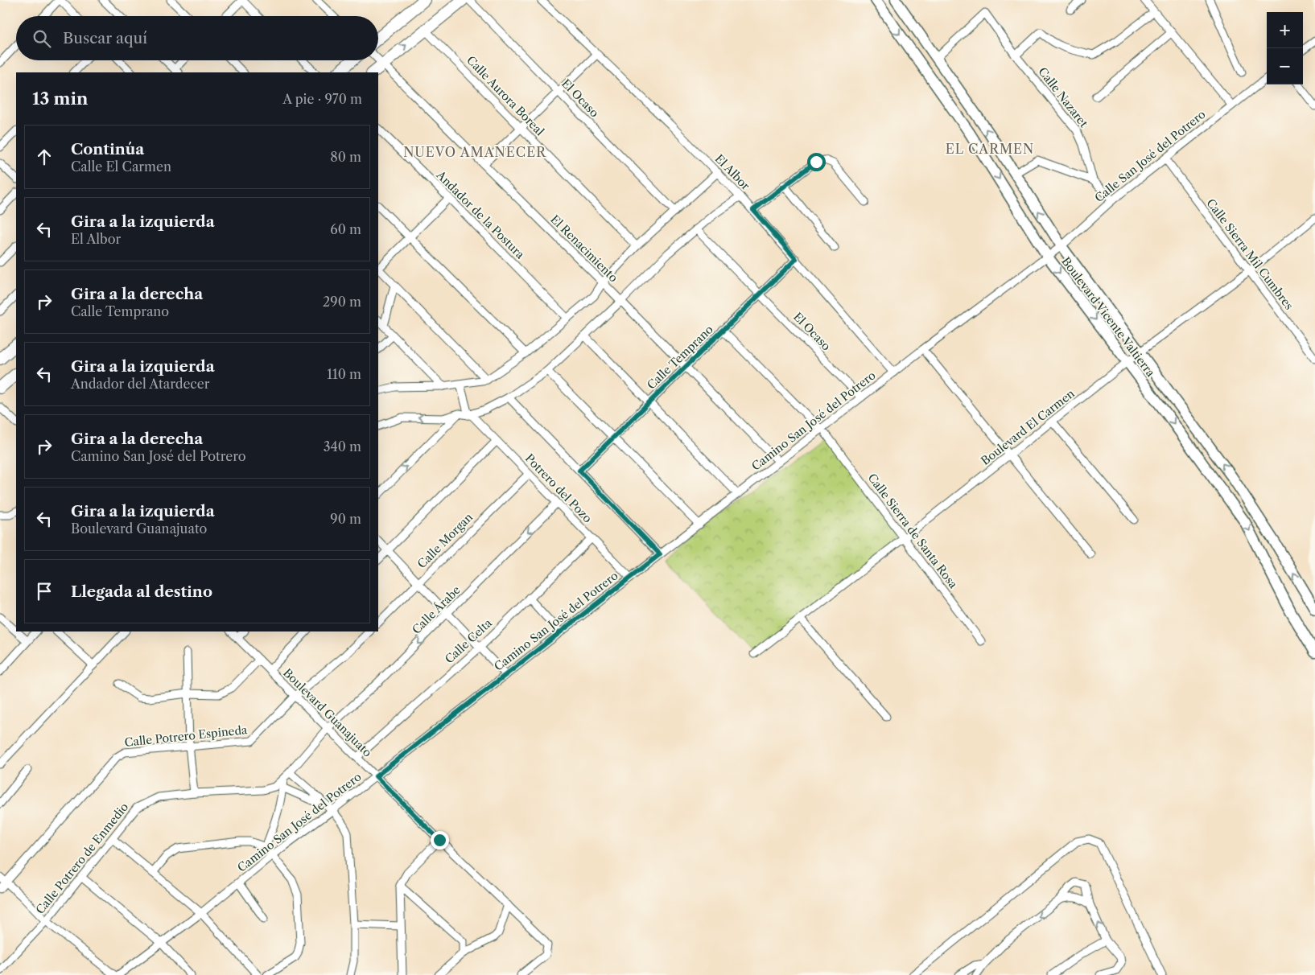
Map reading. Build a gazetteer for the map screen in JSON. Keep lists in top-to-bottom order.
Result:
{
  "streets": {
    "main road": ["Boulevard Vicente Valtierra"],
    "street": [
      "Calle Aurora Boreal",
      "Calle Nazaret",
      "El Ocaso",
      "Calle San José del Potrero",
      "El Albor",
      "Andador de la Postura",
      "El Renacimiento",
      "Calle Sierra Mil Cumbres",
      "Calle Temprano",
      "Camino San José del Potrero",
      "Boulevard El Carmen",
      "Potrero del Pozo",
      "Calle Sierra de Santa Rosa",
      "Calle Morgan",
      "Calle Árabe",
      "Calle Celta",
      "Boulevard Guanajuato",
      "Calle Potrero Espineda",
      "Calle Potrero de Enmedio"
    ]
  },
  "crossings": [
    ["Calle Nazaret", "Calle San José del Potrero"],
    ["Calle Nazaret", "Boulevard Vicente Valtierra"],
    ["El Ocaso", "Calle Temprano"],
    ["El Ocaso", "Camino San José del Potrero"],
    ["Calle San José del Potrero", "Boulevard Vicente Valtierra"],
    ["Calle San José del Potrero", "Camino San José del Potrero"],
    ["El Albor", "Calle Temprano"],
    ["El Albor", "Camino San José del Potrero"],
    ["El Renacimiento", "Calle Temprano"],
    ["El Renacimiento", "Camino San José del Potrero"],
    ["Calle Sierra Mil Cumbres", "Boulevard El Carmen"],
    ["Boulevard Vicente Valtierra", "Camino San José del Potrero"],
    ["Boulevard Vicente Valtierra", "Boulevard El Carmen"],
    ["Camino San José del Potrero", "Potrero del Pozo"],
    ["Camino San José del Potrero", "Calle Sierra de Santa Rosa"],
    ["Camino San José del Potrero", "Boulevard Guanajuato"],
    ["Boulevard El Carmen", "Calle Sierra de Santa Rosa"],
    ["Potrero del Pozo", "Calle Morgan"],
    ["Potrero del Pozo", "Calle Árabe"],
    ["Potrero del Pozo", "Calle Celta"],
    ["Calle Árabe", "Boulevard Guanajuato"],
    ["Calle Árabe", "Calle Potrero de Enmedio"],
    ["Calle Celta", "Boulevard Guanajuato"],
    ["Boulevard Guanajuato", "Calle Potrero Espineda"],
    ["Boulevard Guanajuato", "Calle Potrero de Enmedio"]
  ],
  "one_way": ["Calle Árabe"],
  "districts": ["EL CARMEN", "NUEVO AMANECER"],
  "page": {
    "map_buttons": ["+", "−"],
    "search": "Buscar aquí",
    "heading": ["13 min", "A pie · 970 m"],
    "list": [
      ["Continúa", "Calle El Carmen", "80 m"],
      ["Gira a la izquierda", "El Albor", "60 m"],
      ["Gira a la derecha", "Calle Temprano", "290 m"],
      ["Gira a la izquierda", "Andador del Atardecer", "110 m"],
      ["Gira a la derecha", "Camino San José del Potrero", "340 m"],
      ["Gira a la izquierda", "Boulevard Guanajuato", "90 m"],
      "Llegada al destino"
    ]
  }
}
